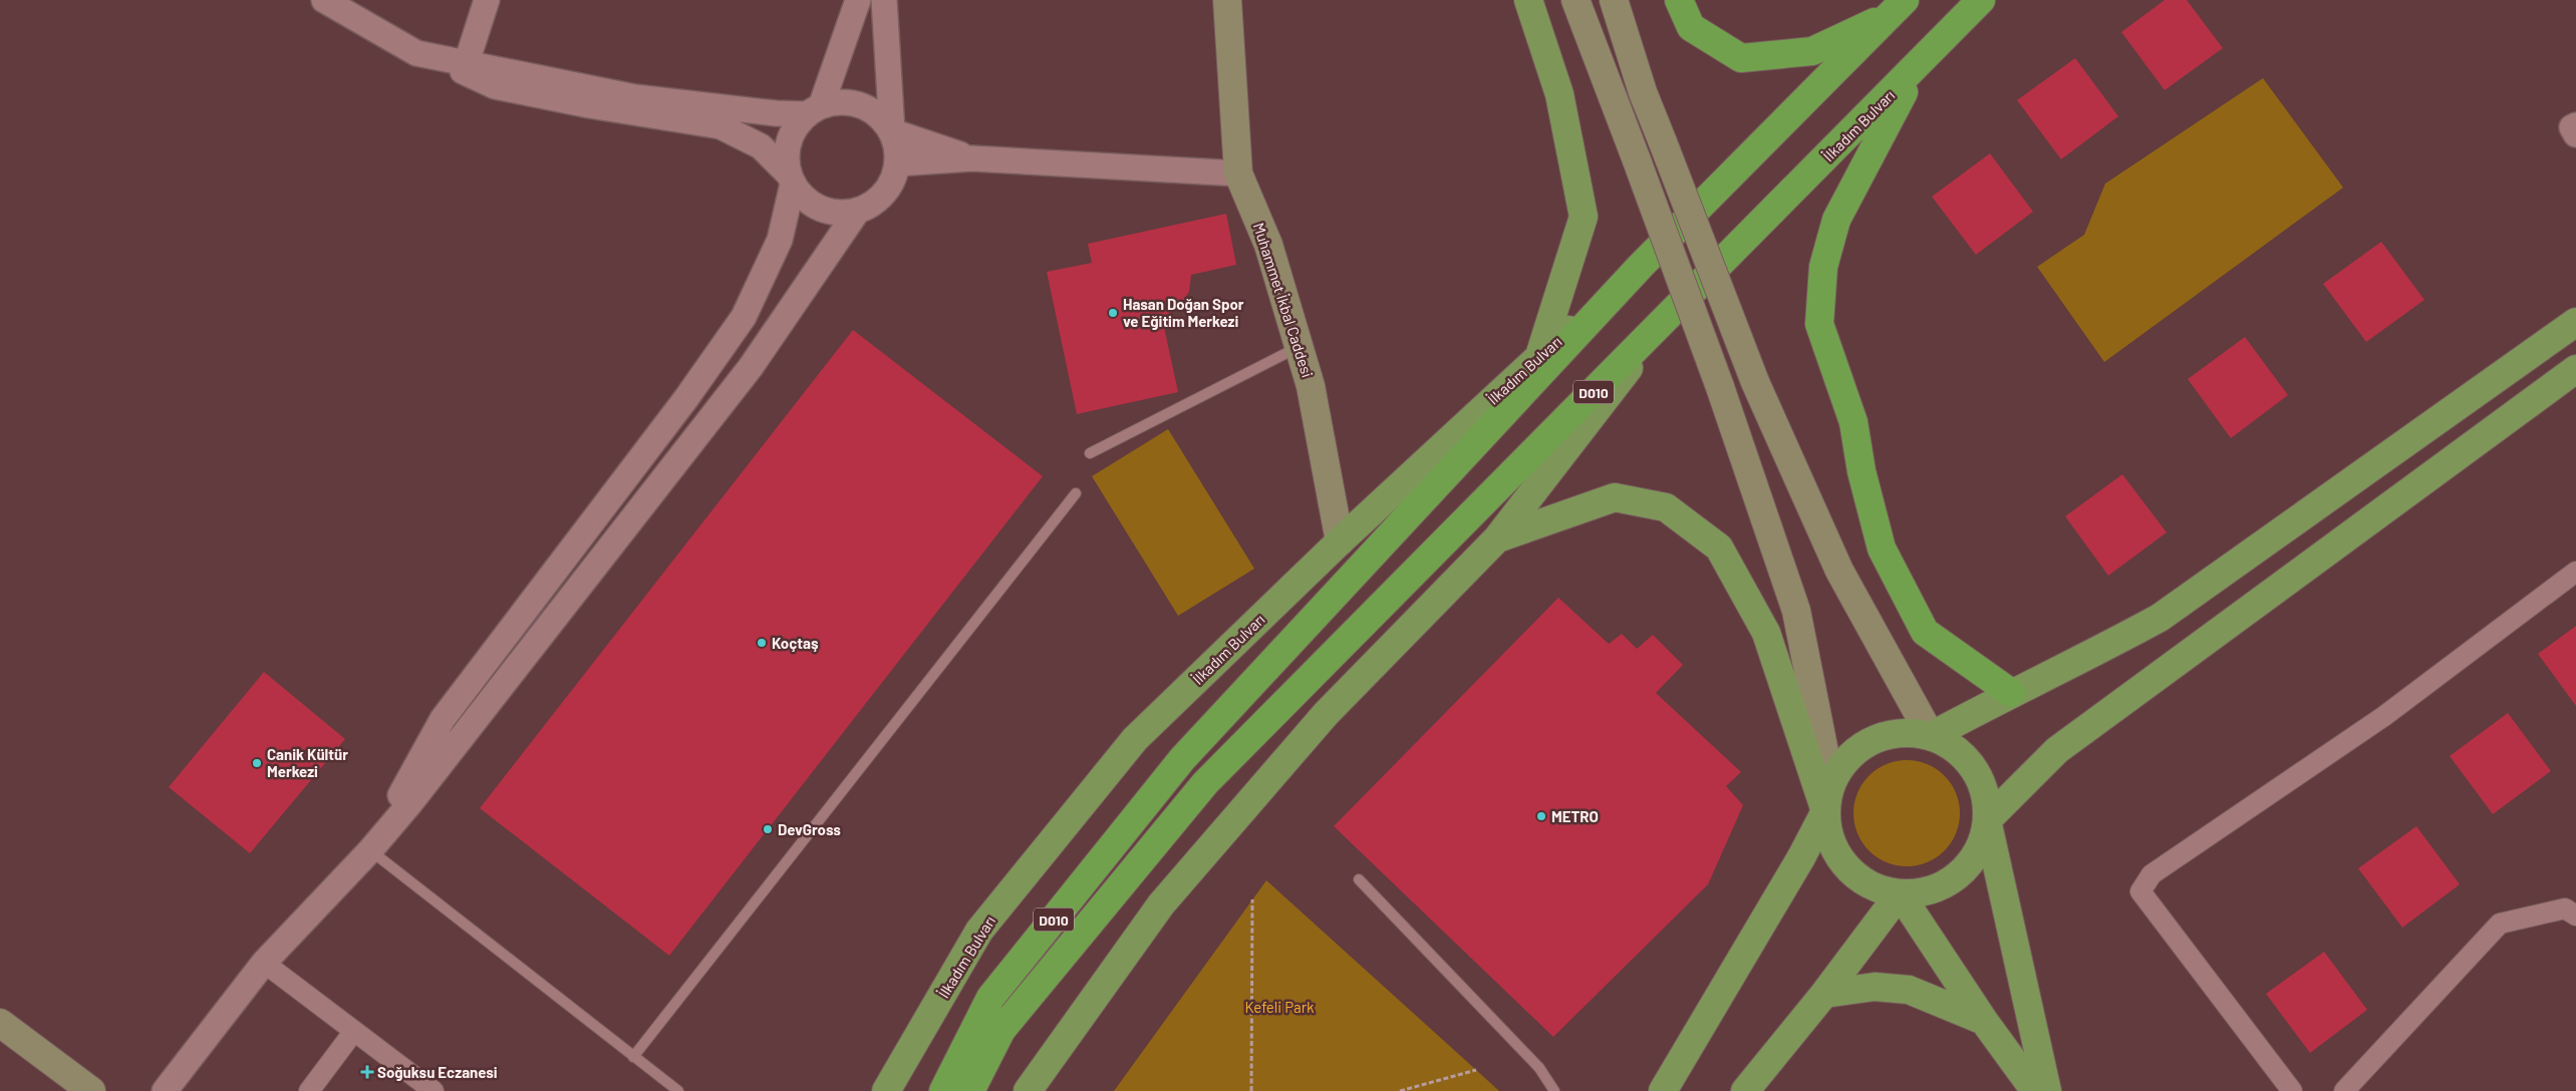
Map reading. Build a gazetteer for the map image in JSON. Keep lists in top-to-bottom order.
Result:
{
  "streets": {
    "highway": ["İlkadım Bulvarı", "D010"],
    "main road": ["Muhammet İkbal Caddesi"]
  },
  "crossings": [
    ["İlkadım Bulvarı", "Muhammet İkbal Caddesi"]
  ],
  "parks": ["Kefeli Park"],
  "places": {
    "other": [
      "Hasan Doğan Spor ve Eğitim Merkezi",
      "Koçtaş",
      "Canik Kültür Merkezi",
      "METRO",
      "DevGross"
    ],
    "health": ["Soğuksu Eczanesi"]
  }
}
